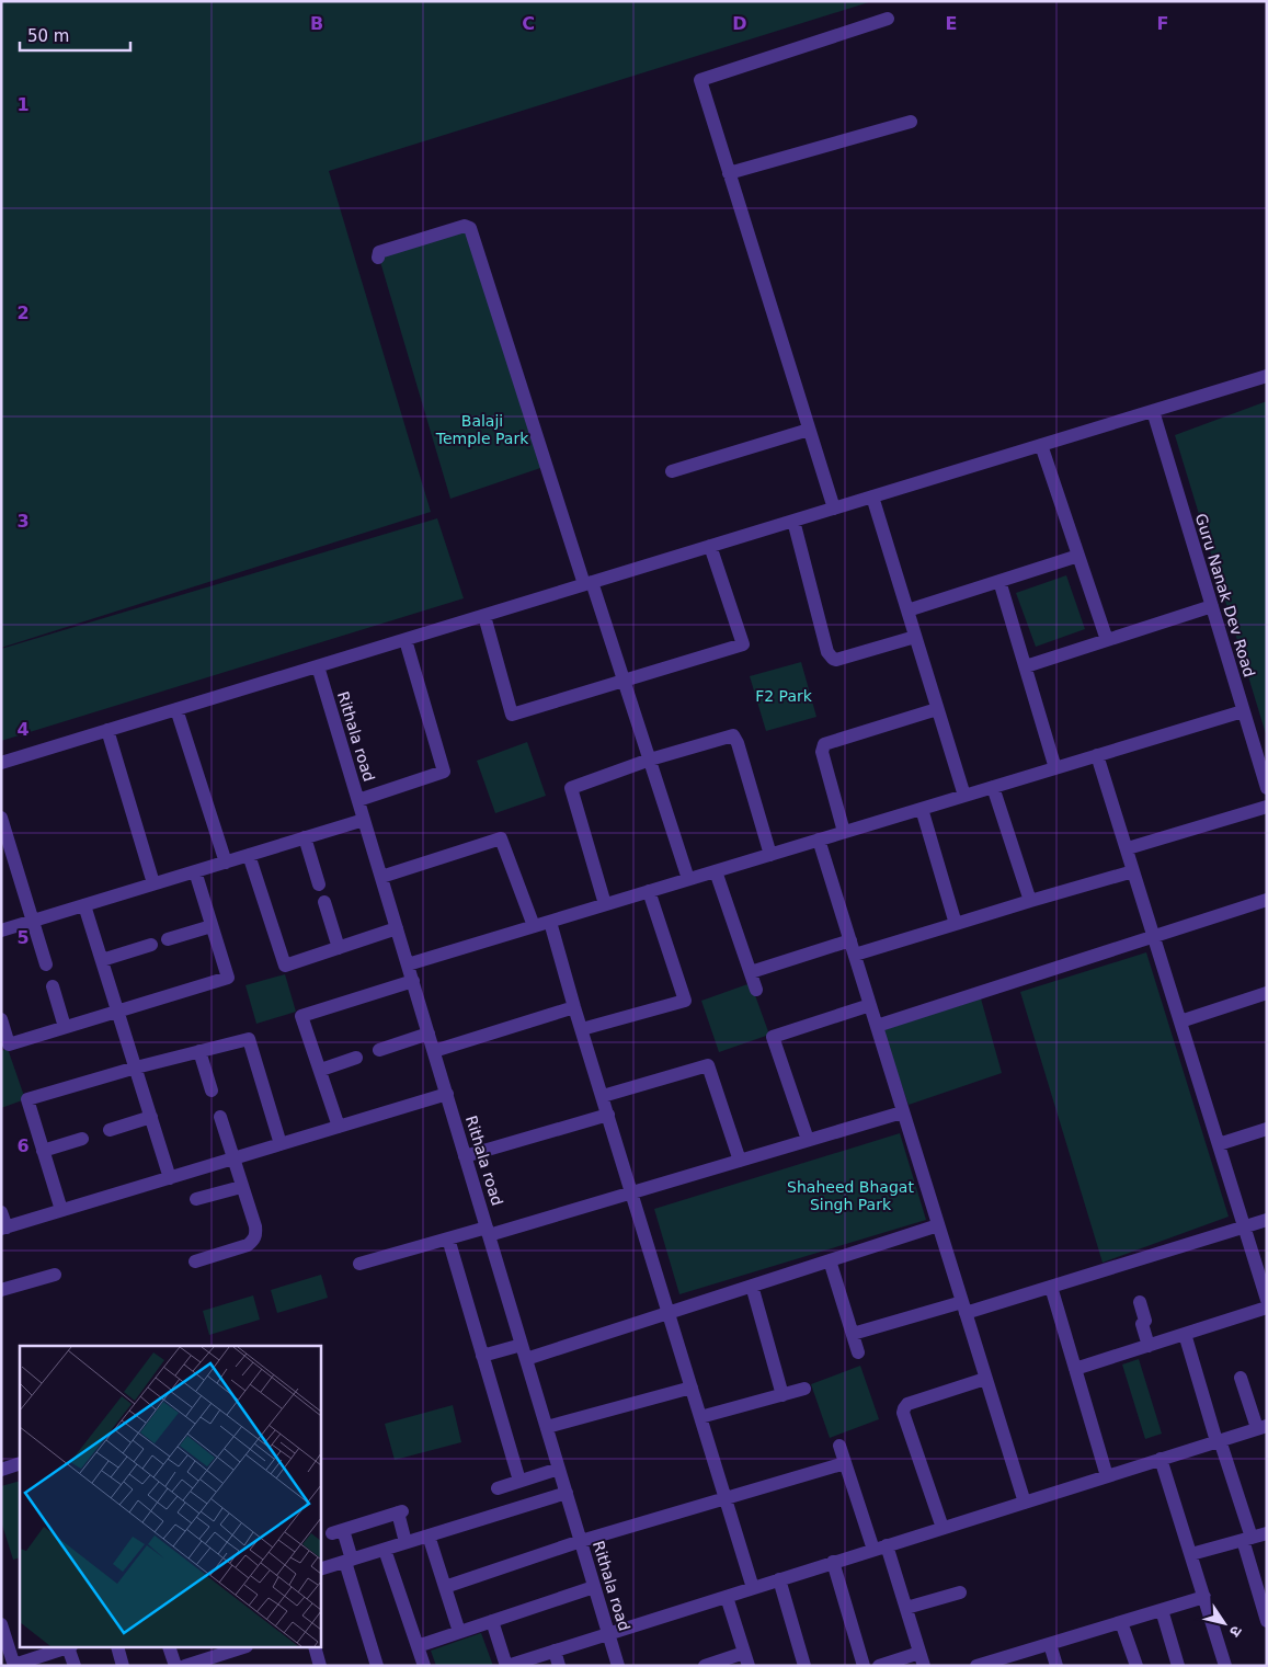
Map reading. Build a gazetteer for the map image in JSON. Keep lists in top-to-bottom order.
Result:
{
  "streets": {
    "street": ["Guru Nanak Dev Road", "Rithala road"]
  },
  "parks": ["Balaji Temple Park", "F2 Park", "Shaheed Bhagat Singh Park"],
  "scale_bar": "50 m",
  "north": "bottom right",
  "grid": {
    "columns": [
      "B",
      "C",
      "D",
      "E",
      "F"
    ],
    "rows": [
      "1",
      "2",
      "3",
      "4",
      "5",
      "6"
    ]
  }
}
